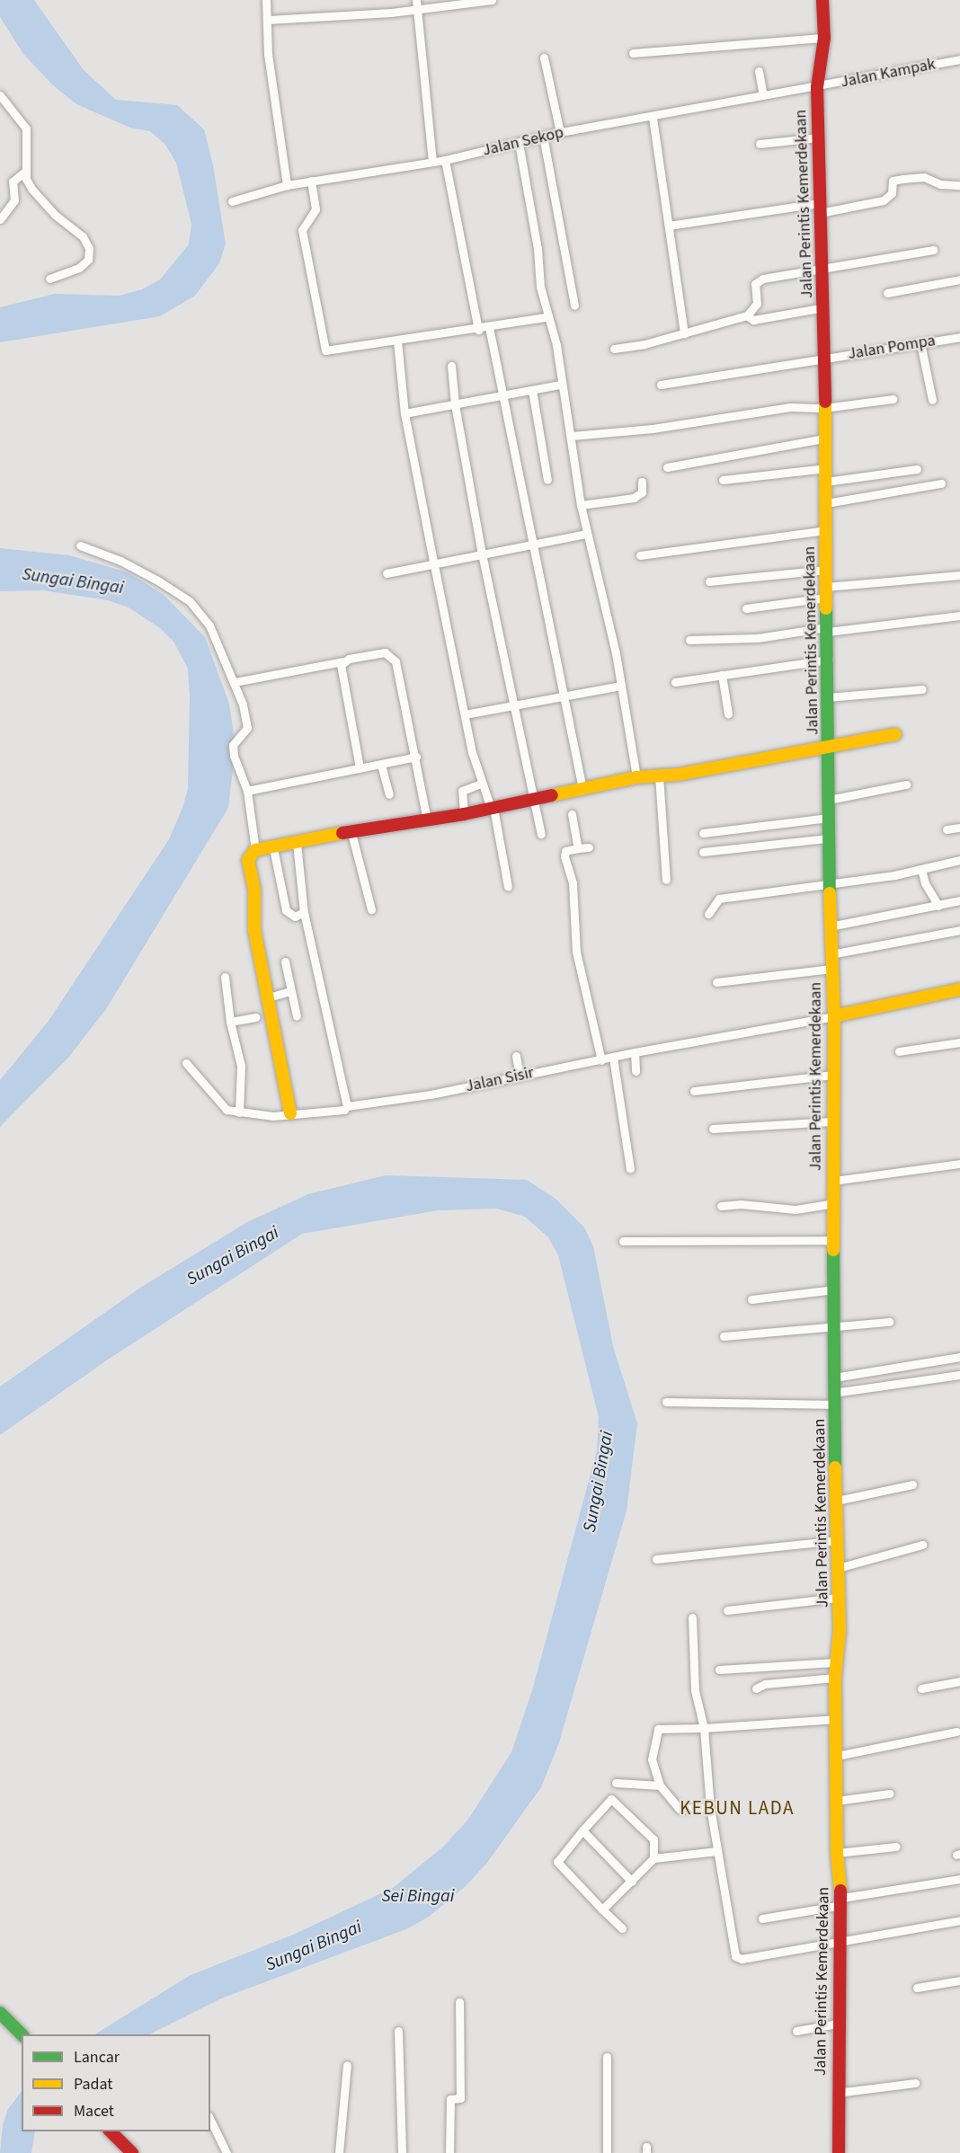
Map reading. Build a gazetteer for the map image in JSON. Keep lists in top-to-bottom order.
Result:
{
  "streets": {
    "street": [
      "Jalan Kampak",
      "Jalan Sekop",
      "Jalan Perintis Kemerdekaan",
      "Jalan Pompa",
      "Jalan Sisir"
    ]
  },
  "crossings": [
    ["Jalan Kampak", "Jalan Sekop"],
    ["Jalan Kampak", "Jalan Perintis Kemerdekaan"],
    ["Jalan Sekop", "Jalan Perintis Kemerdekaan"],
    ["Jalan Perintis Kemerdekaan", "Jalan Pompa"],
    ["Jalan Perintis Kemerdekaan", "Jalan Sisir"]
  ],
  "districts": ["KEBUN LADA"],
  "water": ["Sungai Bingai", "Sei Bingai"],
  "legend": ["Lancar", "Padat", "Macet"]
}
